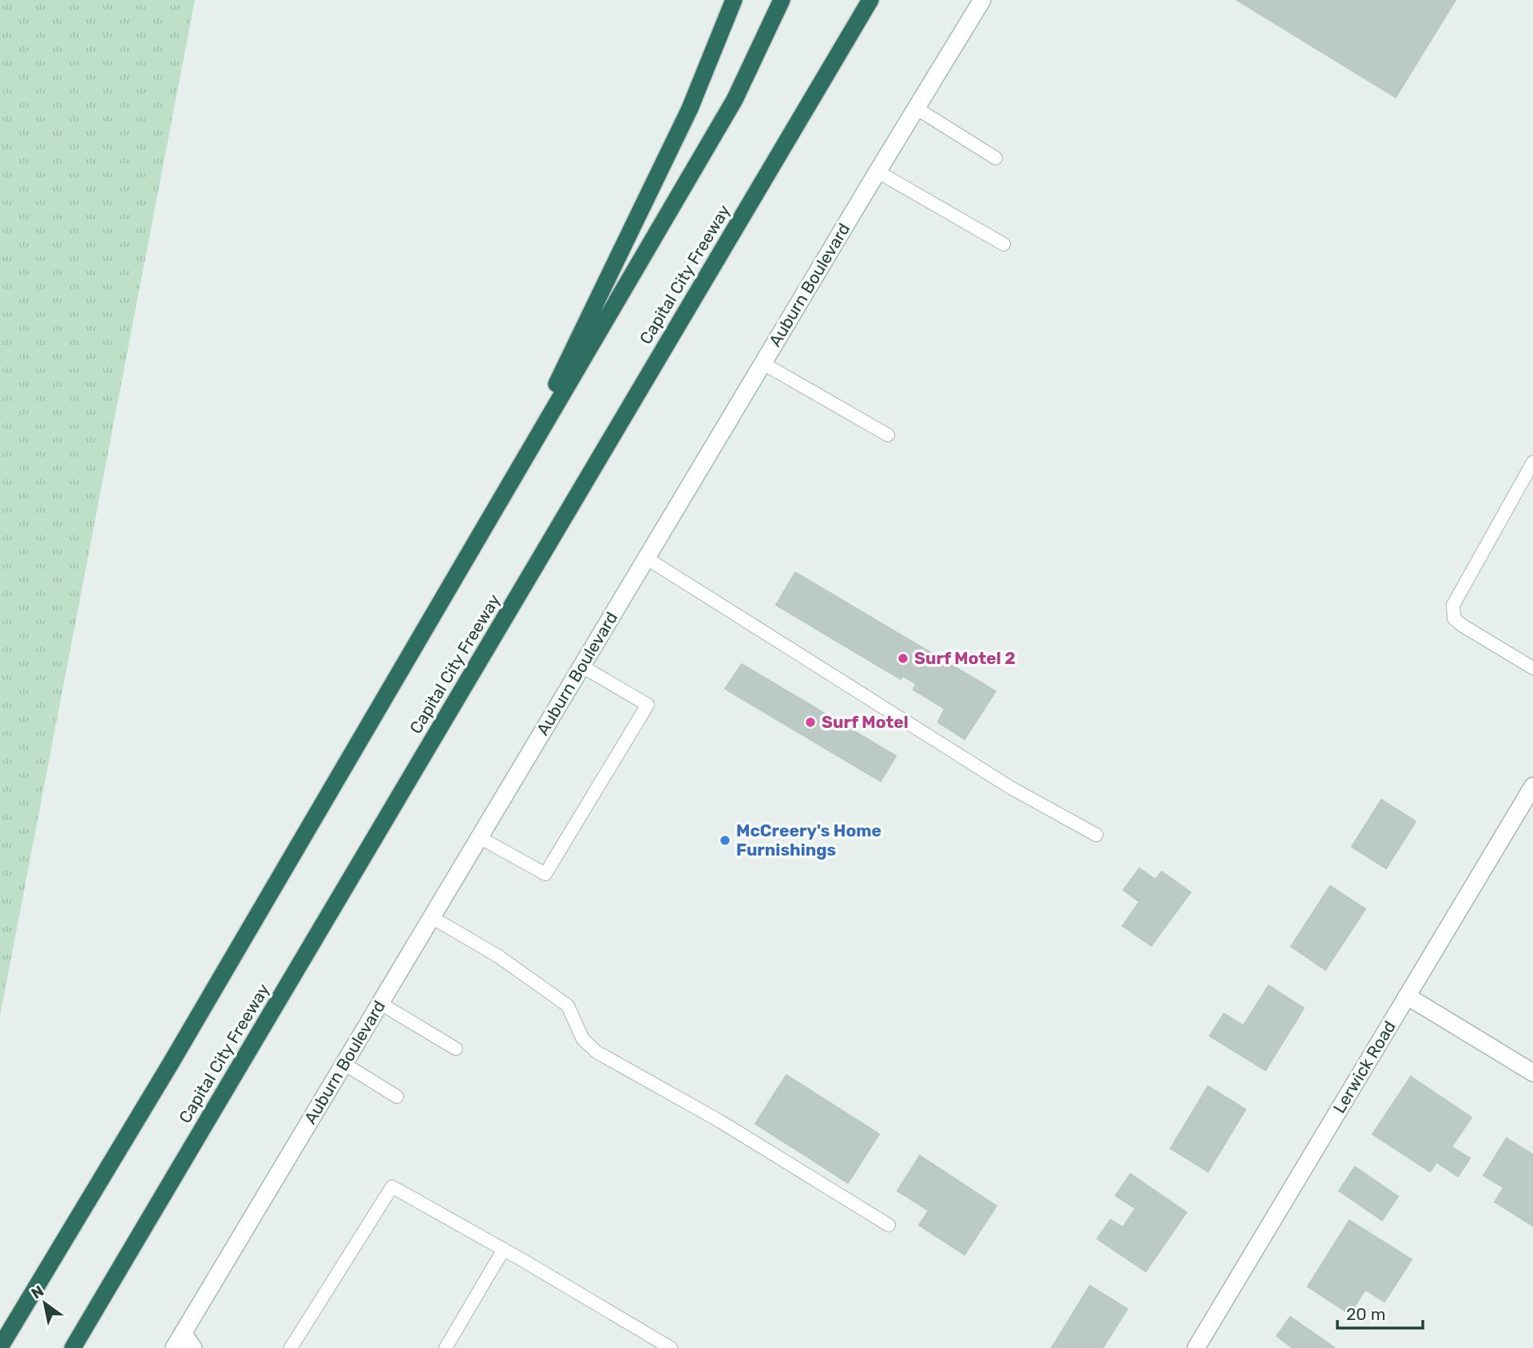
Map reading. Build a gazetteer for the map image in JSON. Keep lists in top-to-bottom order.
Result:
{
  "streets": {
    "highway": ["Capital City Freeway"],
    "main road": ["Auburn Boulevard", "Lerwick Road"]
  },
  "places": ["Surf Motel 2", "Surf Motel", "McCreery's Home Furnishings"],
  "scale_bar": "20 m",
  "north": "top left"
}
